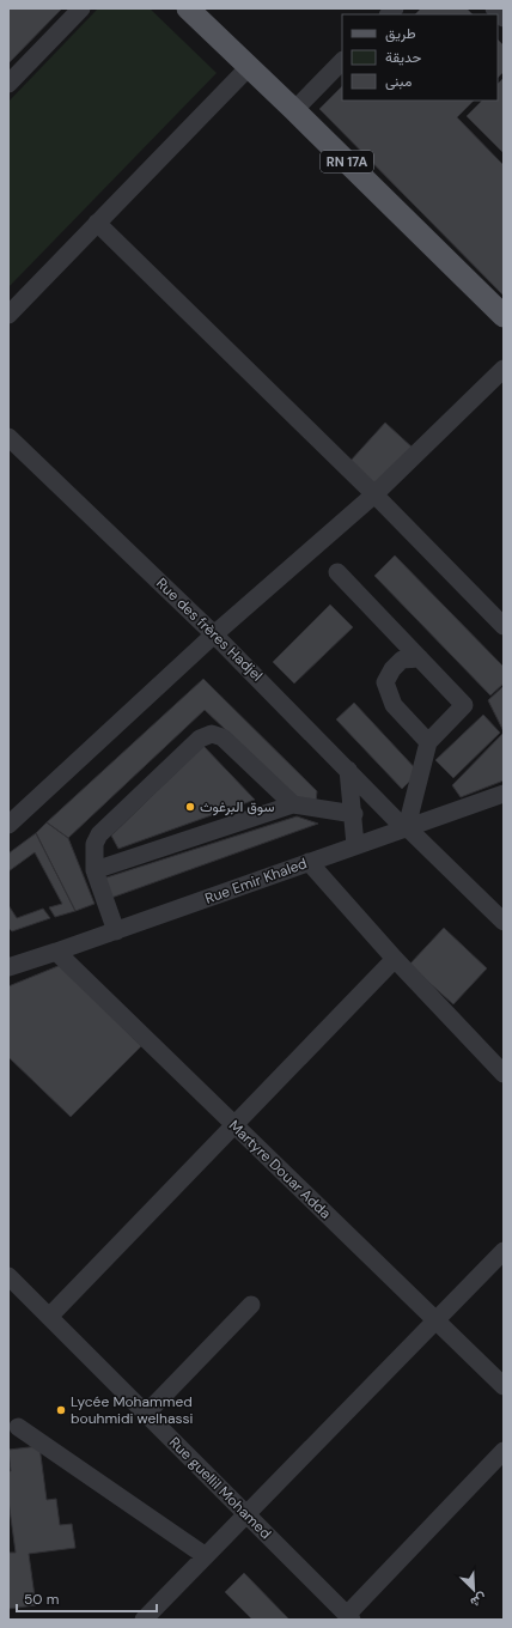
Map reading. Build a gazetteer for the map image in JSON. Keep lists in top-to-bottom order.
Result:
{
  "streets": {
    "main road": ["RN 17A"],
    "street": [
      "Rue des frères Hadjel",
      "Rue Emir Khaled",
      "Martyre Douar Adda",
      "Rue guellil Mohamed"
    ]
  },
  "crossings": [
    ["Rue des frères Hadjel", "Rue Emir Khaled"],
    ["Rue Emir Khaled", "Martyre Douar Adda"]
  ],
  "places": ["سوق البرغوث", "Lycée Mohammed bouhmidi welhassi"],
  "legend": ["طريق", "حديقة", "مبنى"],
  "scale_bar": "50 m",
  "north": "bottom right"
}
